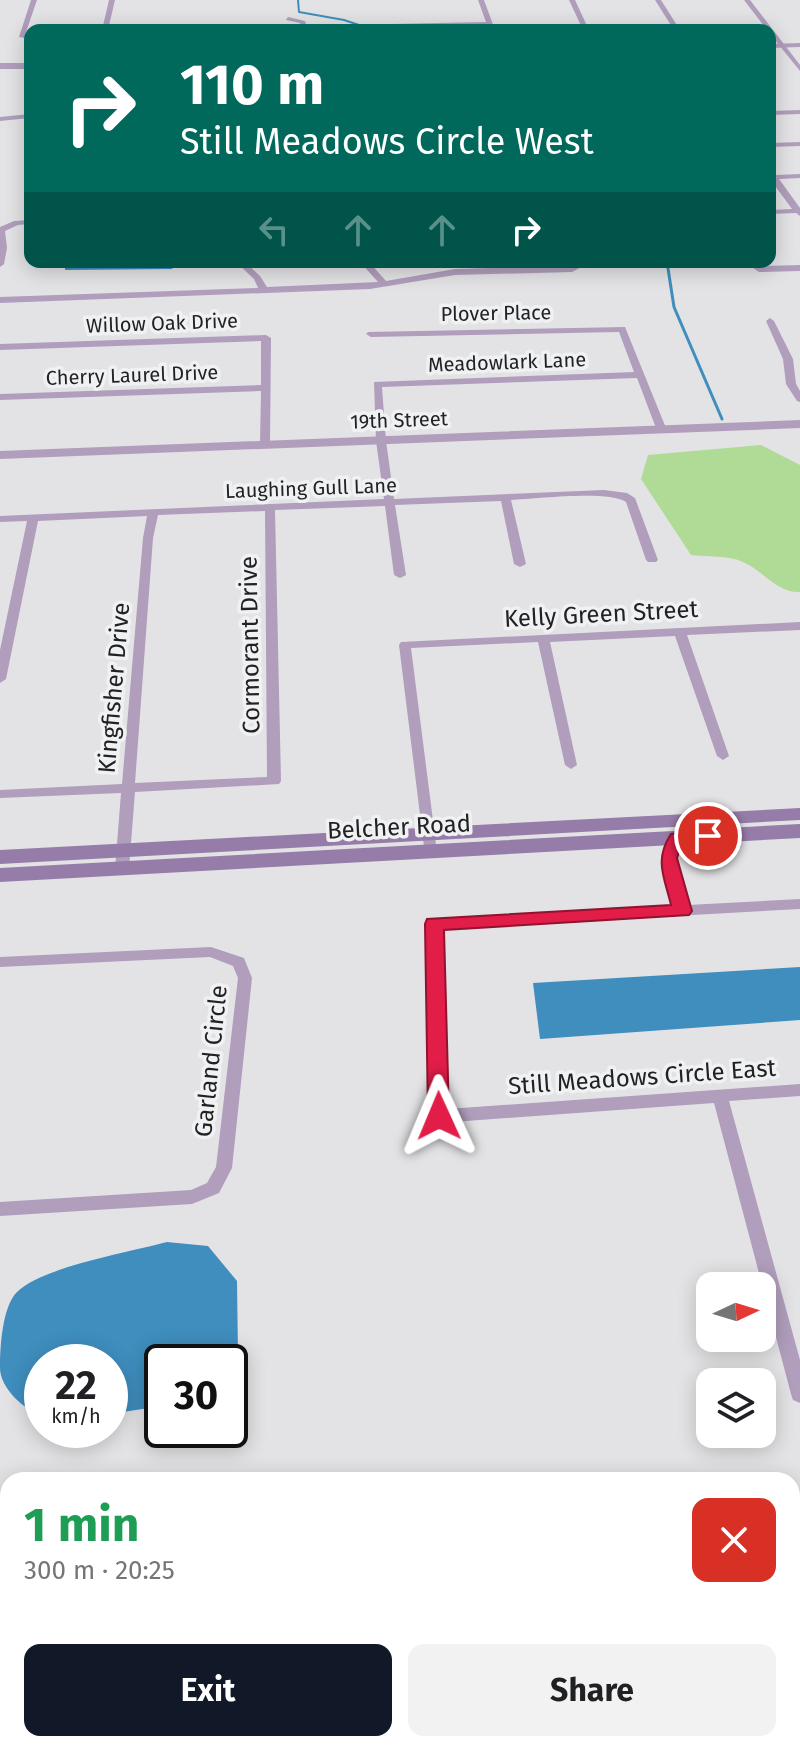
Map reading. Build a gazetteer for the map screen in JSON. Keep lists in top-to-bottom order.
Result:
{
  "streets": {
    "main road": ["Belcher Road"],
    "street": [
      "Plover Place",
      "Willow Oak Drive",
      "Meadowlark Lane",
      "Cherry Laurel Drive",
      "19th Street",
      "Laughing Gull Lane",
      "Kelly Green Street",
      "Cormorant Drive",
      "Kingfisher Drive",
      "Garland Circle",
      "Still Meadows Circle East"
    ]
  },
  "crossings": [
    ["Plover Place", "Meadowlark Lane"],
    ["Willow Oak Drive", "Cherry Laurel Drive"],
    ["Willow Oak Drive", "19th Street"],
    ["Meadowlark Lane", "19th Street"],
    ["Laughing Gull Lane", "Cormorant Drive"],
    ["Laughing Gull Lane", "Kingfisher Drive"],
    ["Kelly Green Street", "Belcher Road"],
    ["Cormorant Drive", "Kingfisher Drive"],
    ["Kingfisher Drive", "Belcher Road"]
  ],
  "north": "right",
  "page": {
    "turn": ["110 m", "Still Meadows Circle West"],
    "speed": "22 km/h",
    "limit": "30",
    "heading": ["1 min", "300 m · 20:25"],
    "buttons": ["Exit", "Share"]
  }
}
